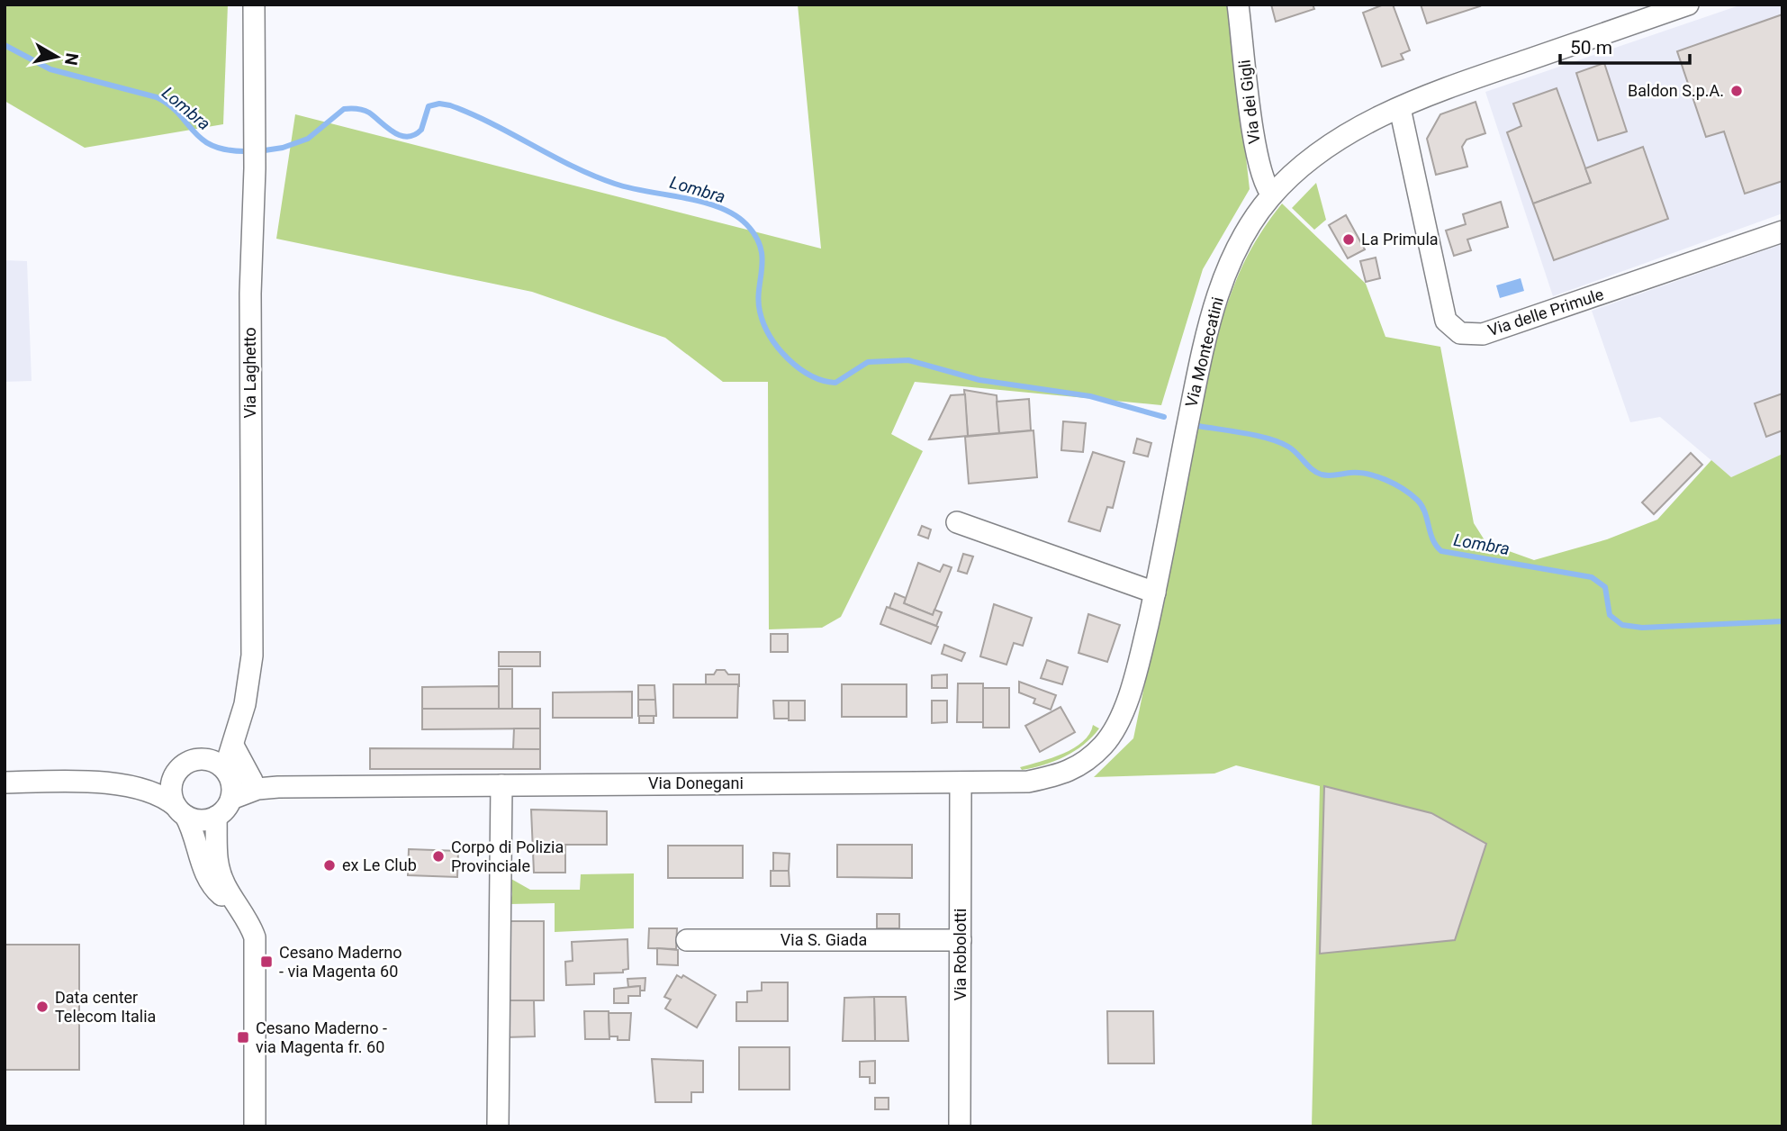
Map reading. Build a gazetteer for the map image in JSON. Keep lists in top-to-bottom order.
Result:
{
  "streets": {
    "street": [
      "Via dei Gigli",
      "Via delle Primule",
      "Via Montecatini",
      "Via Laghetto",
      "Via Donegani",
      "Via S. Giada",
      "Via Robolotti"
    ]
  },
  "crossings": [
    ["Via dei Gigli", "Via Montecatini"],
    ["Via delle Primule", "Via Montecatini"],
    ["Via Montecatini", "Via Donegani"],
    ["Via Laghetto", "Via Donegani"],
    ["Via Donegani", "Via Robolotti"],
    ["Via S. Giada", "Via Robolotti"]
  ],
  "water": ["Lombra"],
  "places": {
    "other": [
      "Baldon S.p.A.",
      "La Primula",
      "Corpo di Polizia Provinciale",
      "ex Le Club",
      "Data center Telecom Italia"
    ],
    "transit": ["Cesano Maderno - via Magenta 60", "Cesano Maderno - via Magenta fr. 60"]
  },
  "scale_bar": "50 m",
  "north": "right"
}
